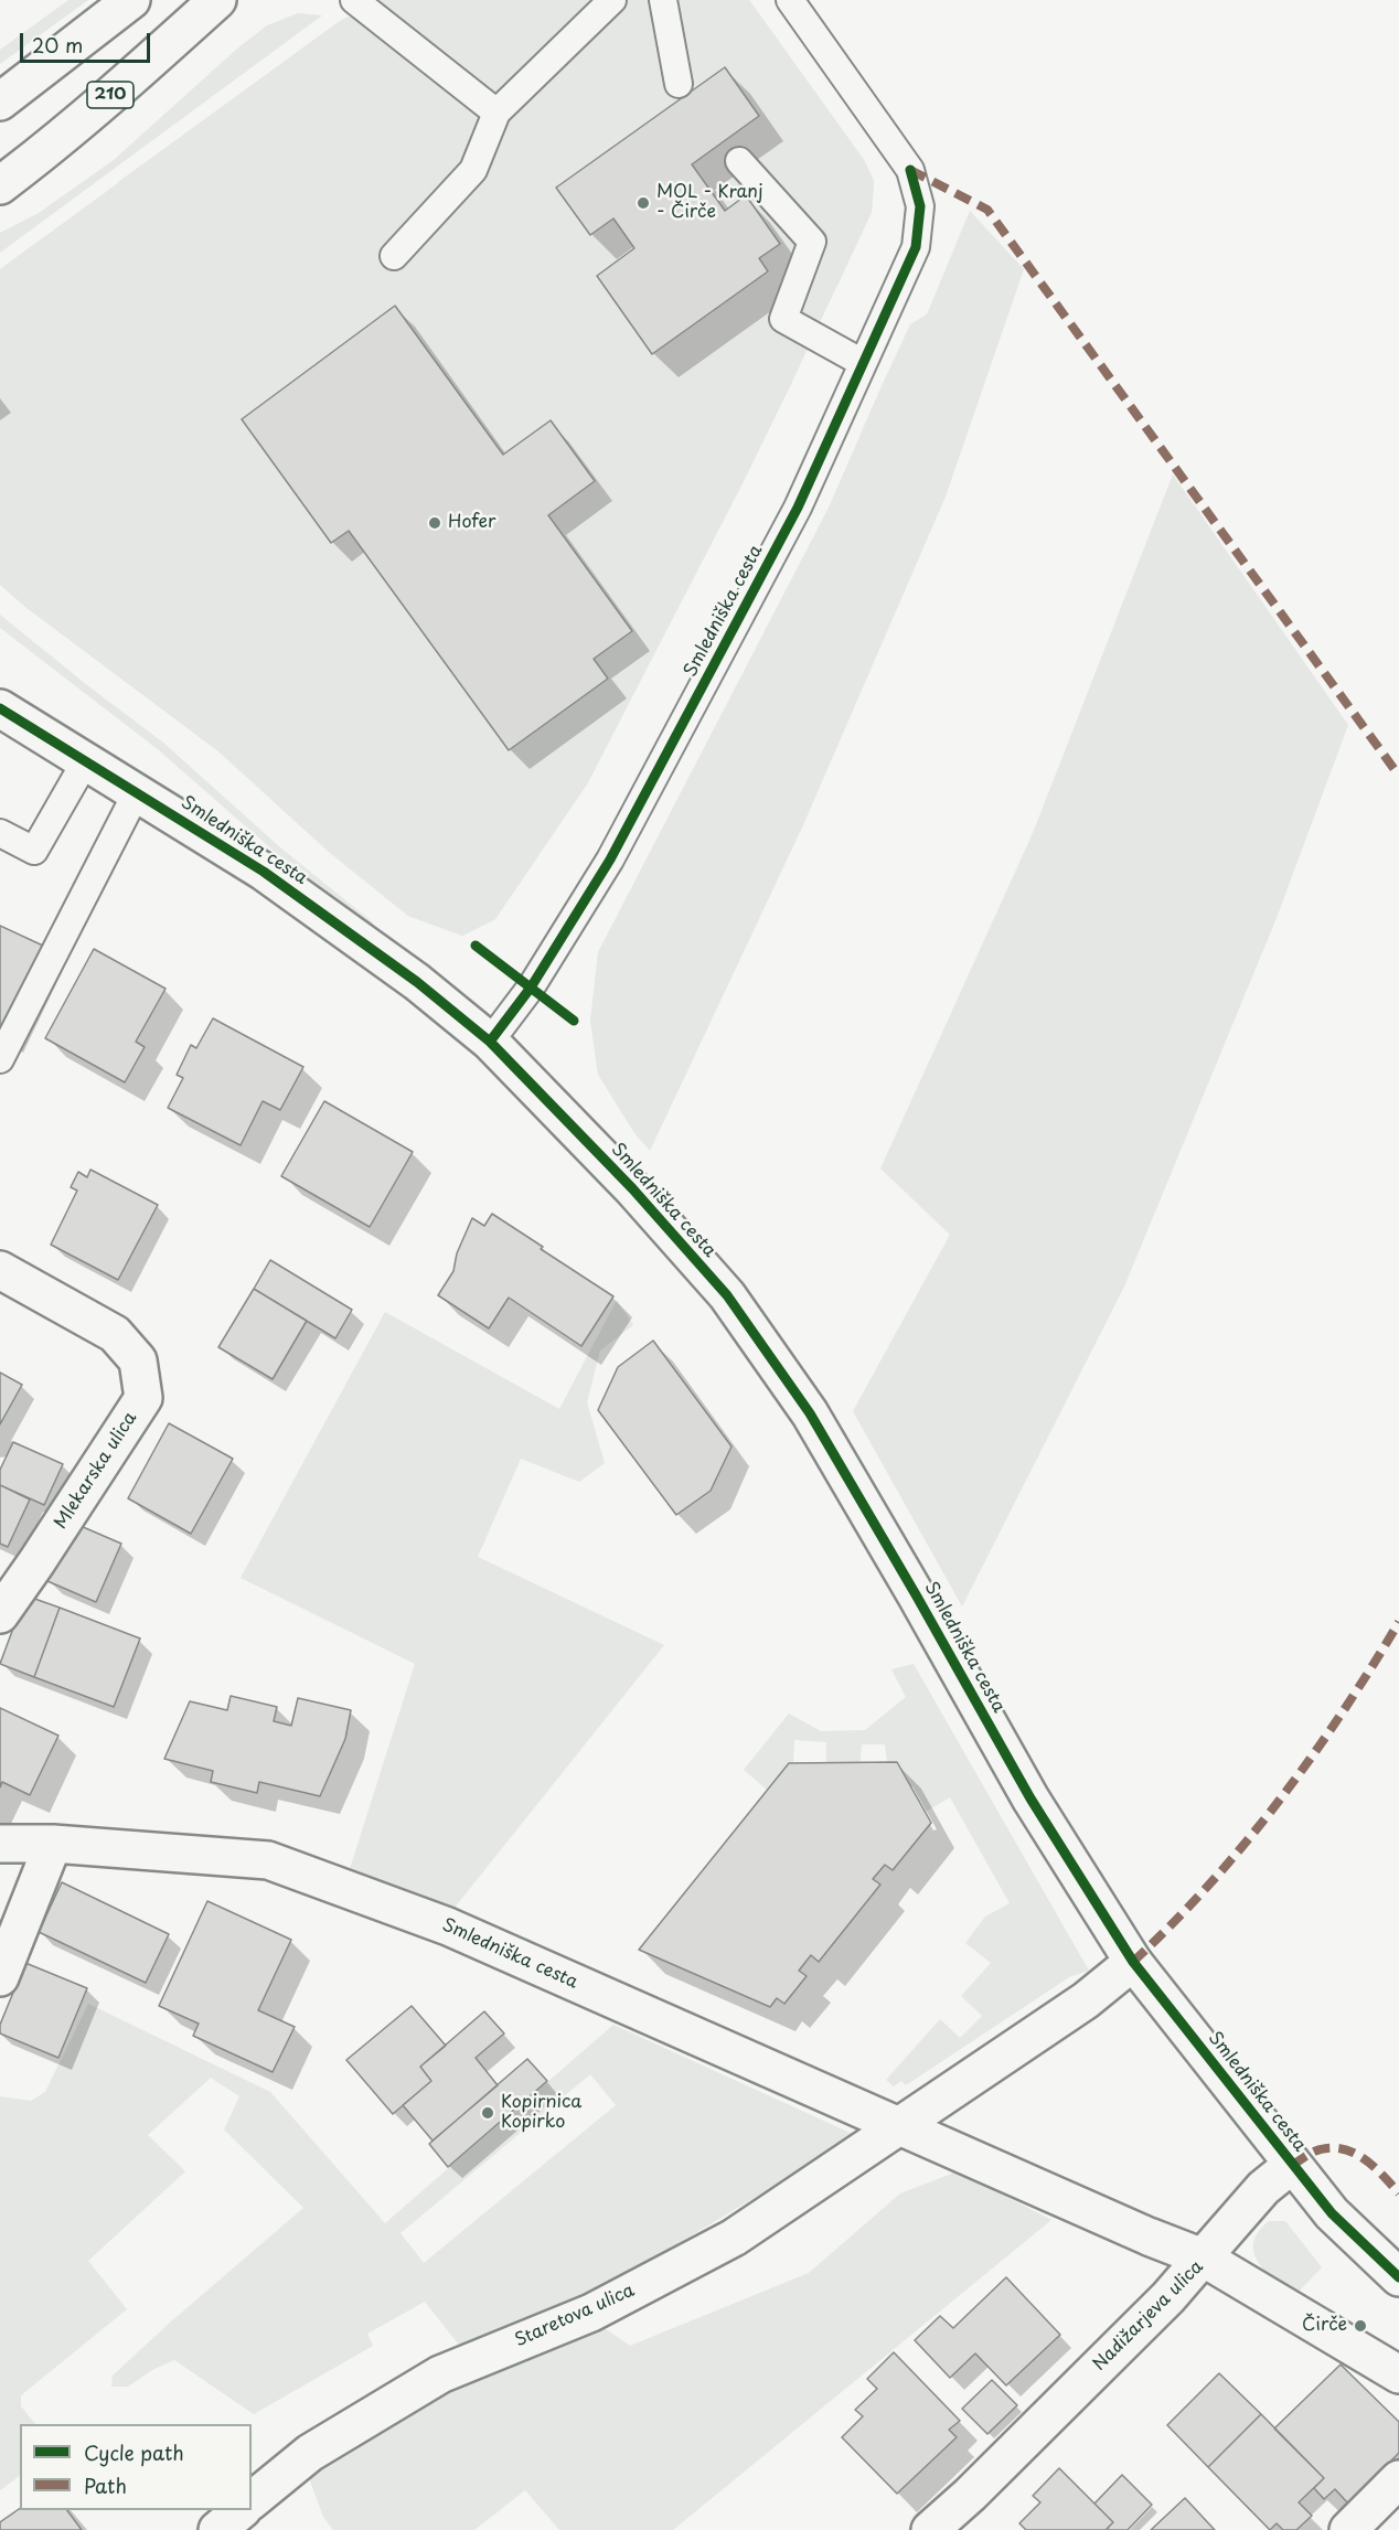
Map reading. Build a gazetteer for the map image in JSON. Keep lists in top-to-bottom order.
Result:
{
  "streets": {
    "street": [
      "210",
      "Smledniška cesta",
      "Mlekarska ulica",
      "Staretova ulica",
      "Nadižarjeva ulica"
    ]
  },
  "crossings": [
    ["Smledniška cesta", "Staretova ulica"],
    ["Smledniška cesta", "Nadižarjeva ulica"]
  ],
  "places": [
    "MOL - Kranj - Čirče",
    "Hofer",
    "Kopirnica Kopirko",
    "Čirče"
  ],
  "legend": ["Cycle path", "Path"],
  "scale_bar": "20 m"
}
